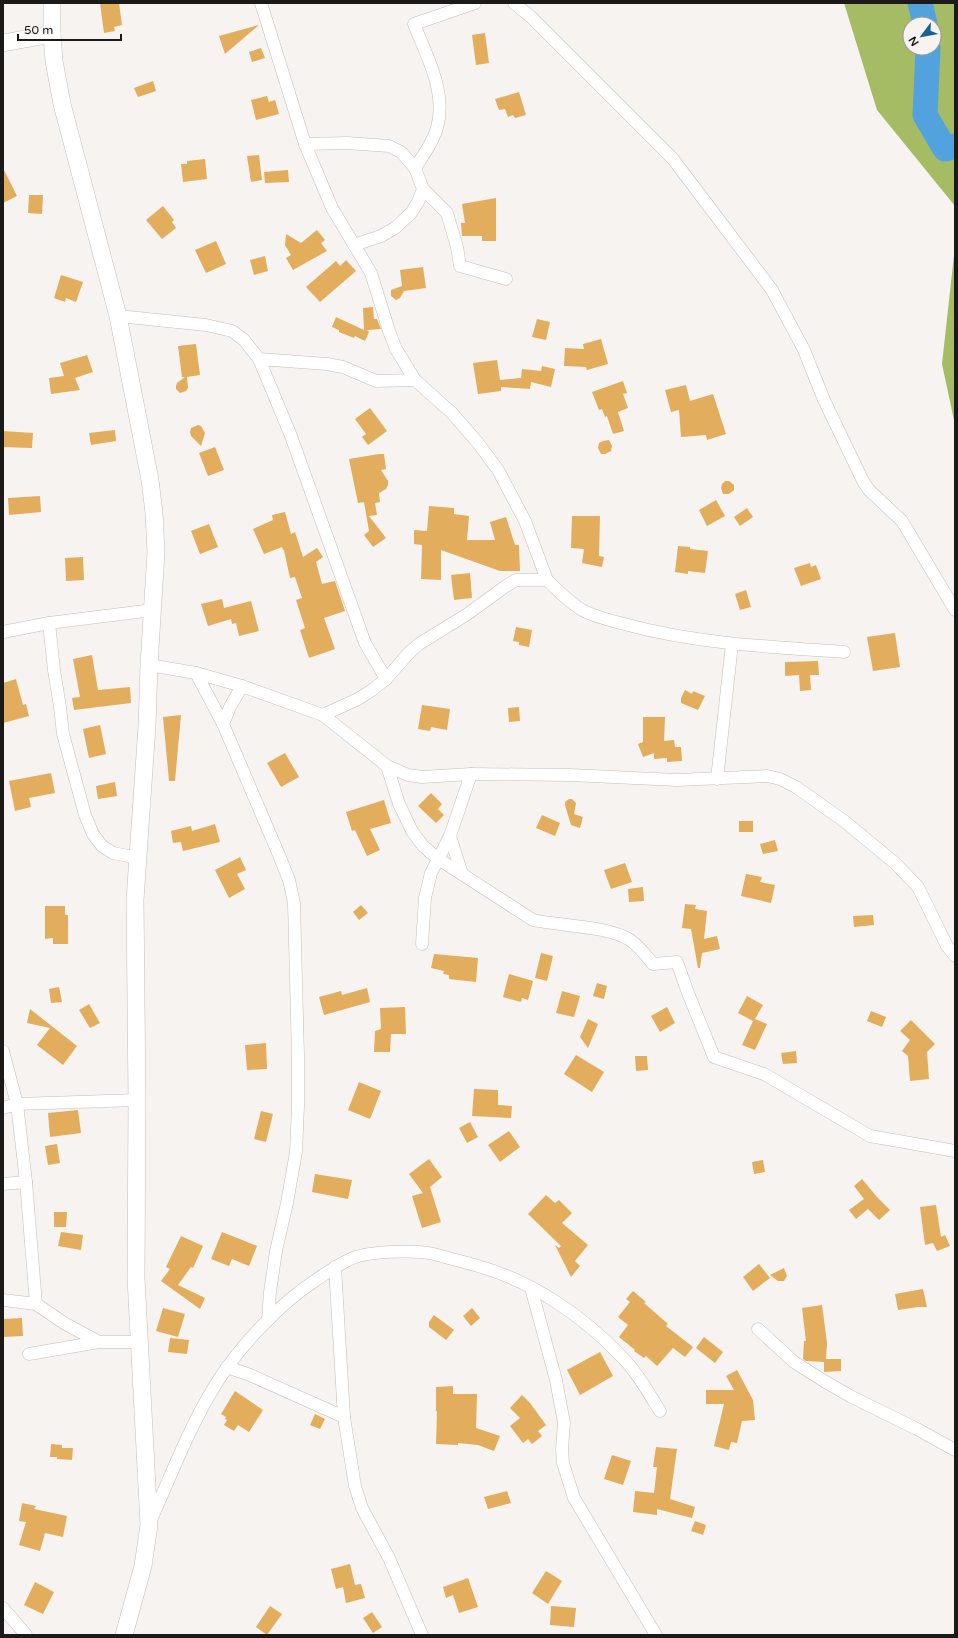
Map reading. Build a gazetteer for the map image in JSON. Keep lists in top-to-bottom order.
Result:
{
  "scale_bar": "50 m",
  "north": "bottom left"
}
